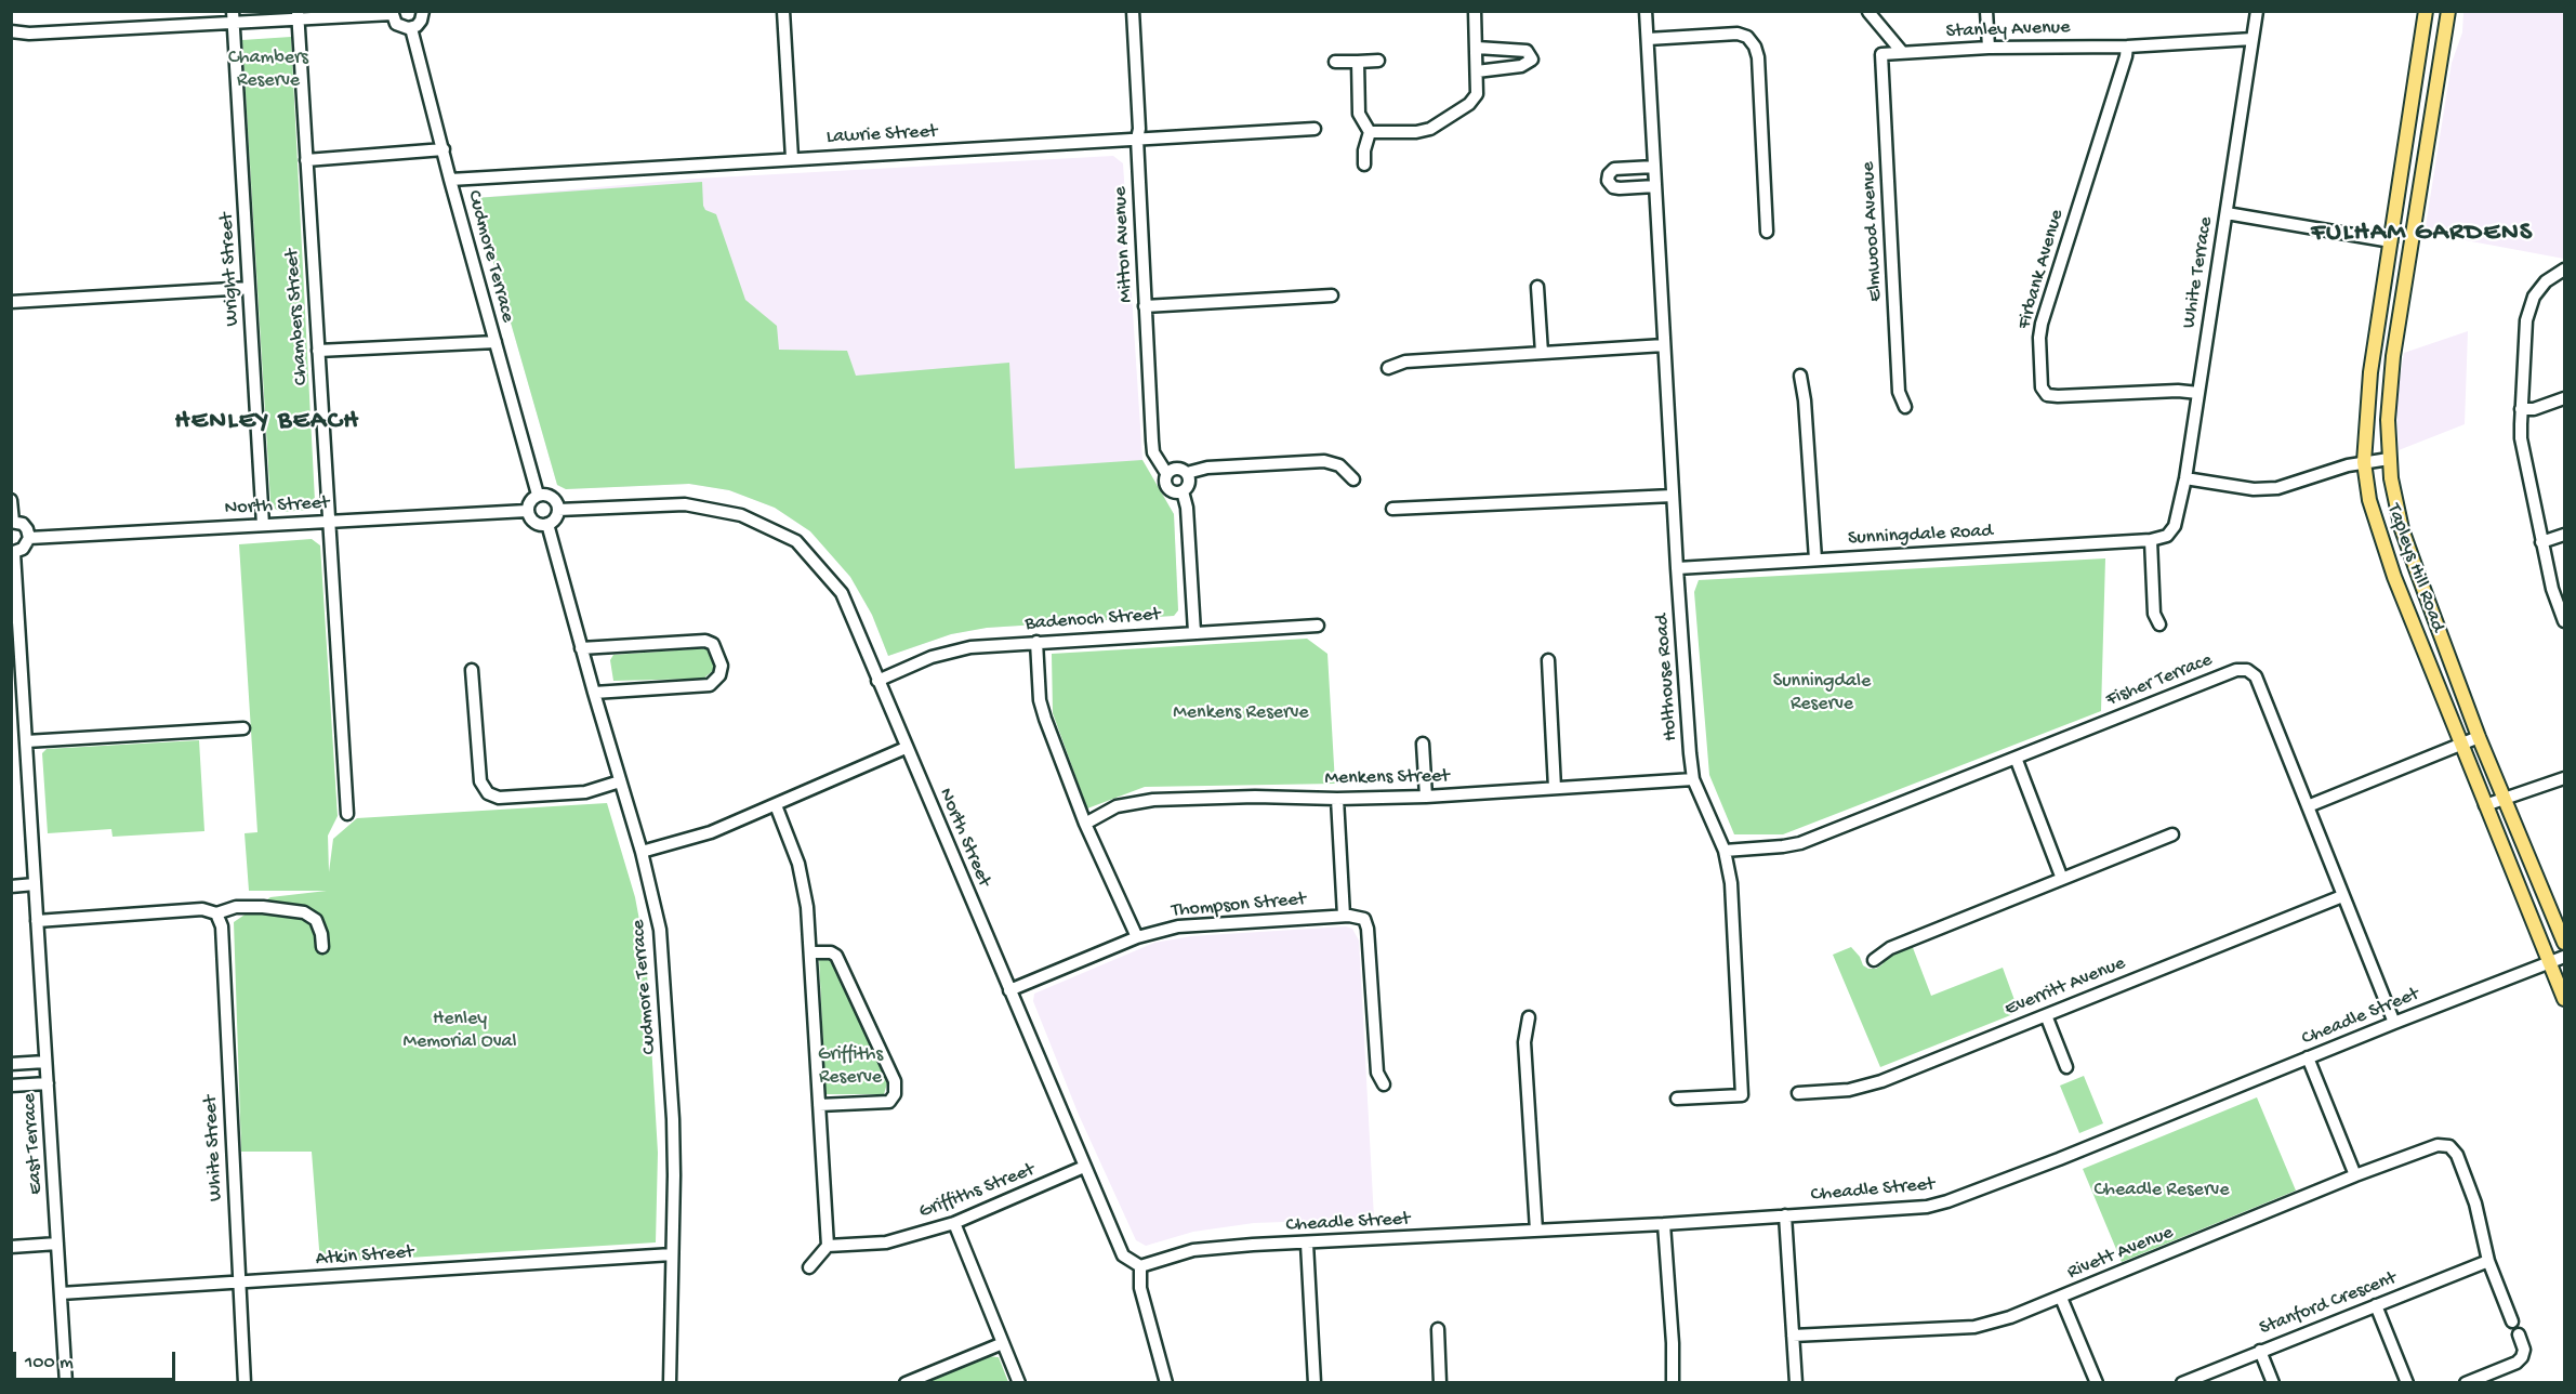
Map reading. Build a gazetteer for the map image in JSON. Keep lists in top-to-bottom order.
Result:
{
  "streets": {
    "main road": ["Tapleys Hill Road"],
    "street": [
      "Stanley Avenue",
      "Lawrie Street",
      "Elmwood Avenue",
      "Mitton Avenue",
      "Cudmore Terrace",
      "Wright Street",
      "Firbank Avenue",
      "White Terrace",
      "Chambers Street",
      "North Street",
      "Sunningdale Road",
      "Badenoch Street",
      "Holthouse Road",
      "Fisher Terrace",
      "Menkens Street",
      "Thompson Street",
      "Everritt Avenue",
      "Cheadle Street",
      "East Terrace",
      "White Street",
      "Griffiths Street",
      "Rivett Avenue",
      "Atkin Street",
      "Stanford Crescent"
    ]
  },
  "crossings": [
    ["Stanley Avenue", "Elmwood Avenue"],
    ["Stanley Avenue", "Firbank Avenue"],
    ["Stanley Avenue", "White Terrace"],
    ["Lawrie Street", "Mitton Avenue"],
    ["Lawrie Street", "Cudmore Terrace"],
    ["Cudmore Terrace", "North Street"],
    ["Cudmore Terrace", "Atkin Street"],
    ["Wright Street", "North Street"],
    ["Firbank Avenue", "White Terrace"],
    ["White Terrace", "Sunningdale Road"],
    ["Chambers Street", "North Street"],
    ["North Street", "Badenoch Street"],
    ["North Street", "Thompson Street"],
    ["North Street", "Cheadle Street"],
    ["North Street", "Griffiths Street"],
    ["Sunningdale Road", "Holthouse Road"],
    ["Tapleys Hill Road", "Cheadle Street"],
    ["Holthouse Road", "Fisher Terrace"],
    ["Holthouse Road", "Menkens Street"],
    ["Fisher Terrace", "Everritt Avenue"],
    ["Fisher Terrace", "Cheadle Street"],
    ["East Terrace", "Atkin Street"],
    ["White Street", "Atkin Street"],
    ["Rivett Avenue", "Stanford Crescent"]
  ],
  "districts": ["FULHAM GARDENS", "HENLEY BEACH"],
  "parks": [
    "Chambers Reserve",
    "Sunningdale Reserve",
    "Menkens Reserve",
    "Henley Memorial Oval",
    "Griffiths Reserve",
    "Cheadle Reserve"
  ],
  "scale_bar": "100 m"
}
